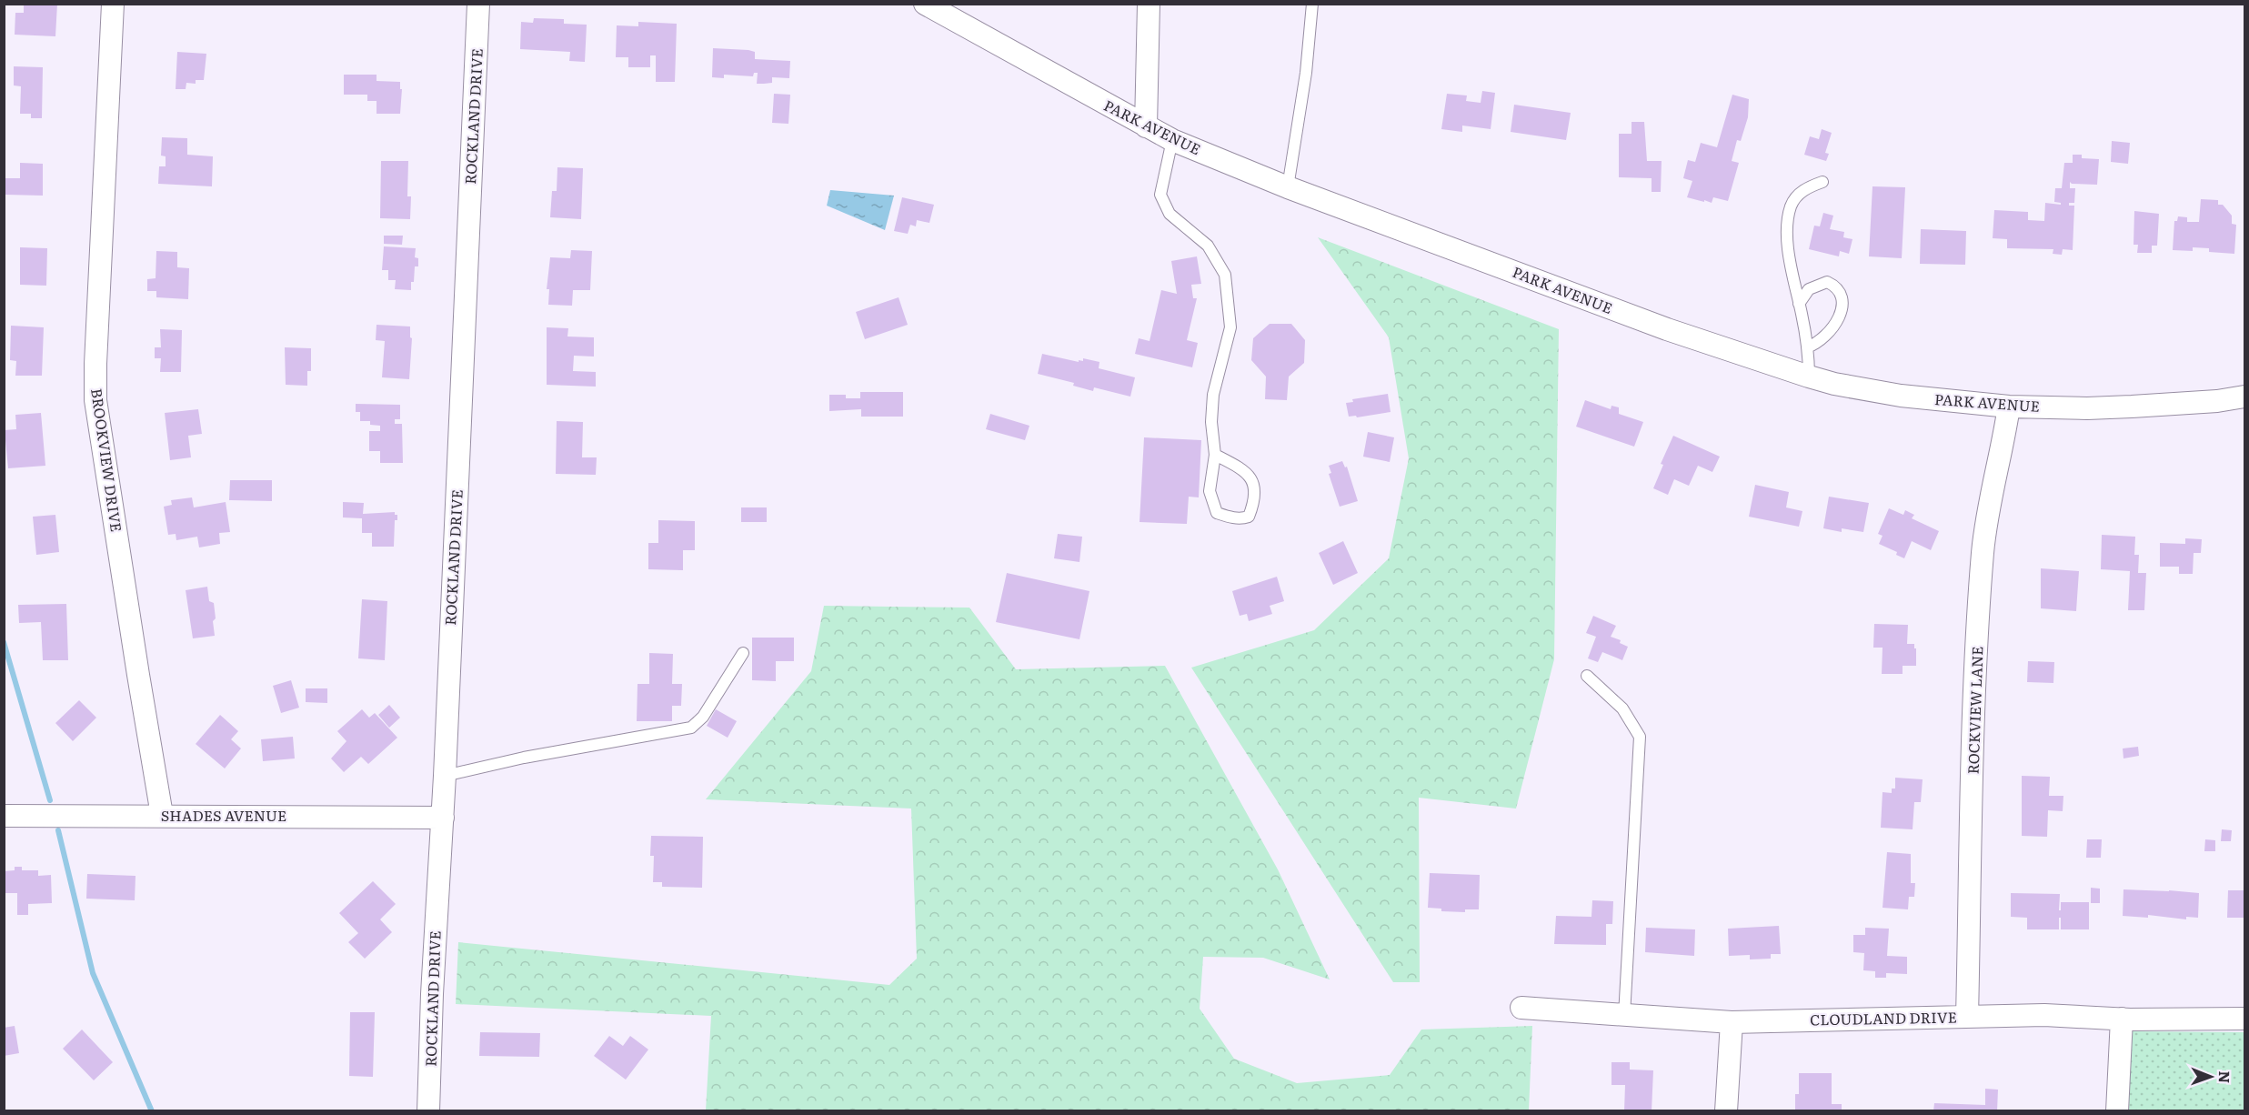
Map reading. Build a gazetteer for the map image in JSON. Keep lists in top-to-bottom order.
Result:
{
  "streets": {
    "street": [
      "ROCKLAND DRIVE",
      "PARK AVENUE",
      "BROOKVIEW DRIVE",
      "ROCKVIEW LANE",
      "SHADES AVENUE",
      "CLOUDLAND DRIVE"
    ]
  },
  "crossings": [
    ["ROCKLAND DRIVE", "SHADES AVENUE"],
    ["PARK AVENUE", "ROCKVIEW LANE"],
    ["BROOKVIEW DRIVE", "SHADES AVENUE"],
    ["ROCKVIEW LANE", "CLOUDLAND DRIVE"]
  ],
  "north": "right"
}
